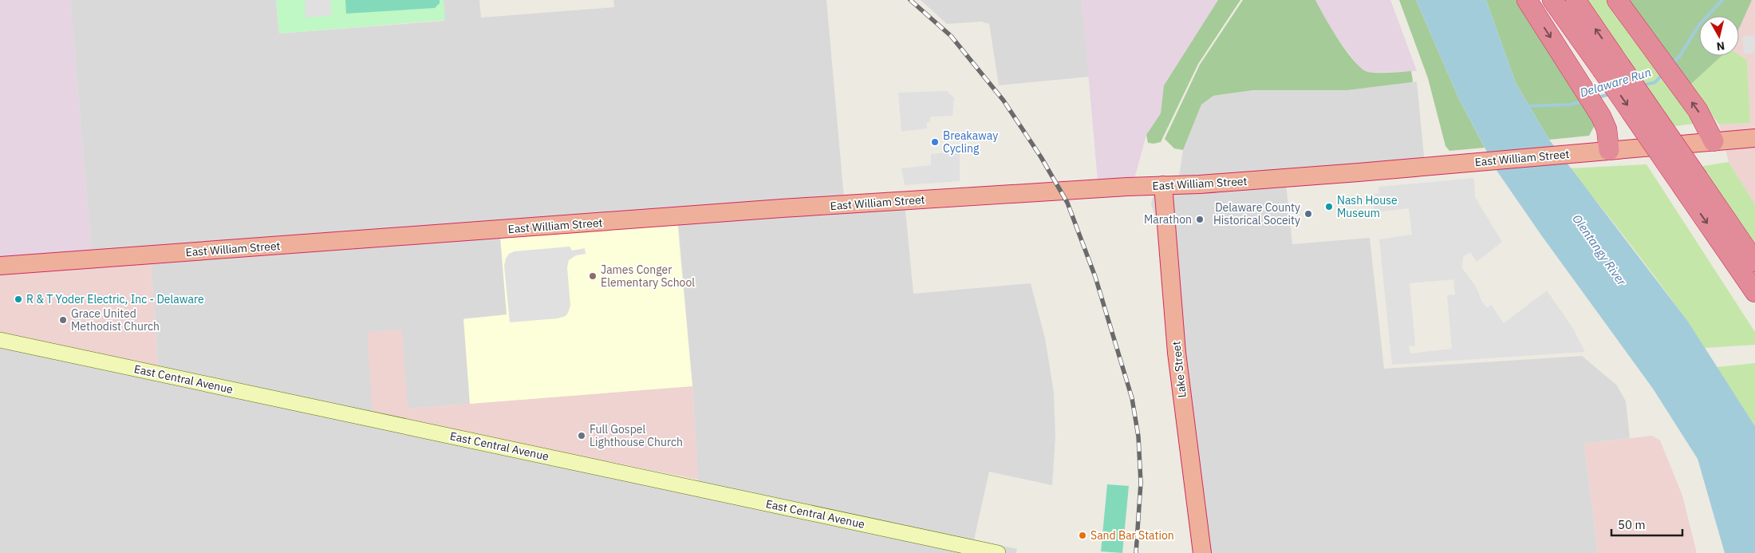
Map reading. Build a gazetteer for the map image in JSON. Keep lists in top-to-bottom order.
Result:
{
  "streets": {
    "highway": ["East William Street", "Lake Street"],
    "main road": ["East Central Avenue"]
  },
  "crossings": [
    ["East William Street", "Lake Street"]
  ],
  "water": ["Delaware Run", "Olentangy River"],
  "places": [
    "Breakaway Cycling",
    "Nash House Museum",
    "Delaware County Historical Soceity",
    "Marathon",
    "James Conger Elementary School",
    "R & T Yoder Electric, Inc - Delaware",
    "Grace United Methodist Church",
    "Full Gospel Lighthouse Church",
    "Sand Bar Station"
  ],
  "scale_bar": "50 m",
  "north": "bottom"
}
